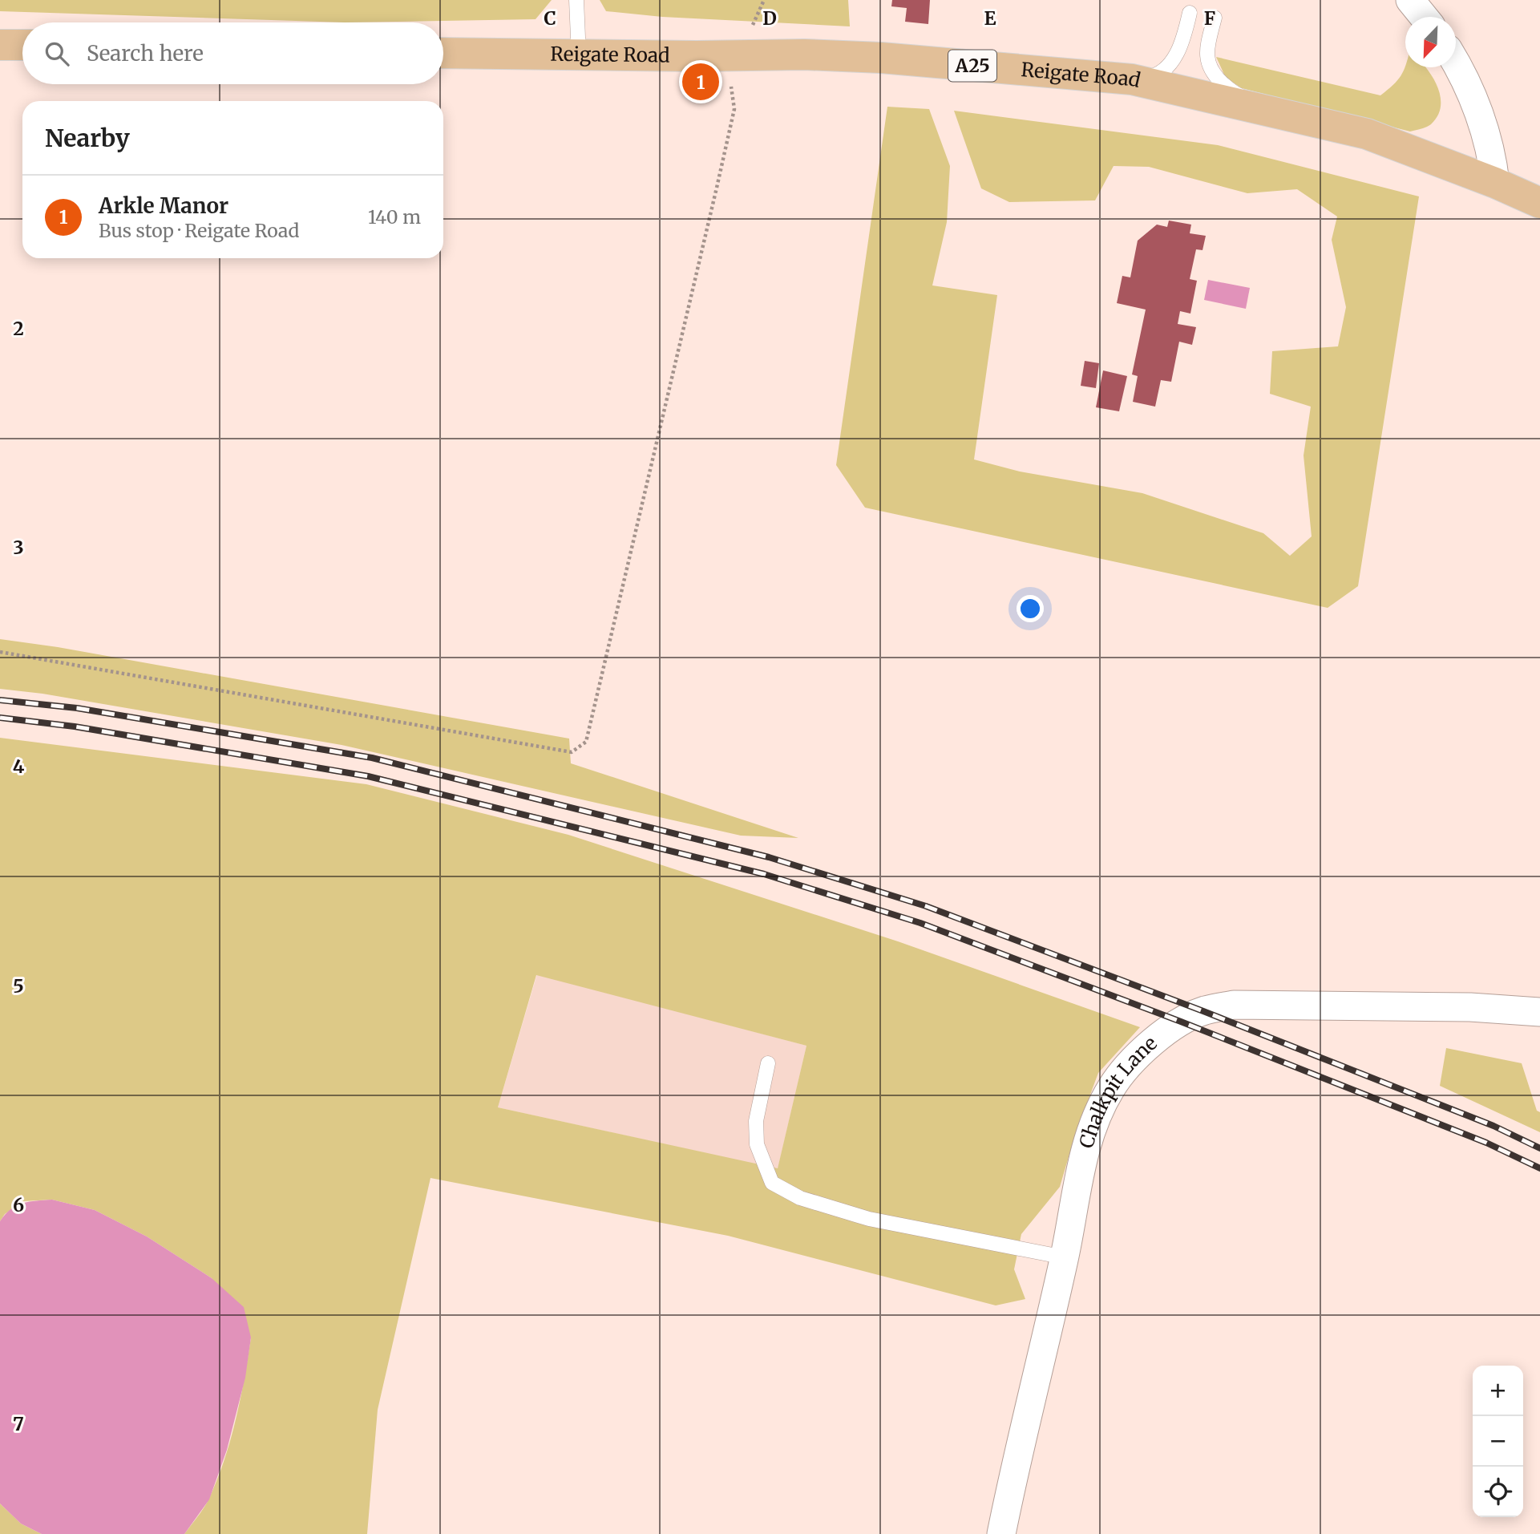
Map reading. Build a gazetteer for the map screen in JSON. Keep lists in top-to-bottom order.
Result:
{
  "streets": {
    "main road": ["Reigate Road", "A25"],
    "street": ["Chalkpit Lane"]
  },
  "north": "bottom left",
  "page": {
    "search": "Search here",
    "pins": "1",
    "heading": "Nearby",
    "list": [
      {
        "mark": "1",
        "name": "Arkle Manor",
        "note": "Bus stop · Reigate Road",
        "value": "140 m"
      }
    ],
    "map_buttons": ["+", "−"]
  },
  "grid": {
    "columns": [
      "C",
      "D",
      "E",
      "F"
    ],
    "rows": [
      "2",
      "3",
      "4",
      "5",
      "6",
      "7"
    ]
  }
}
